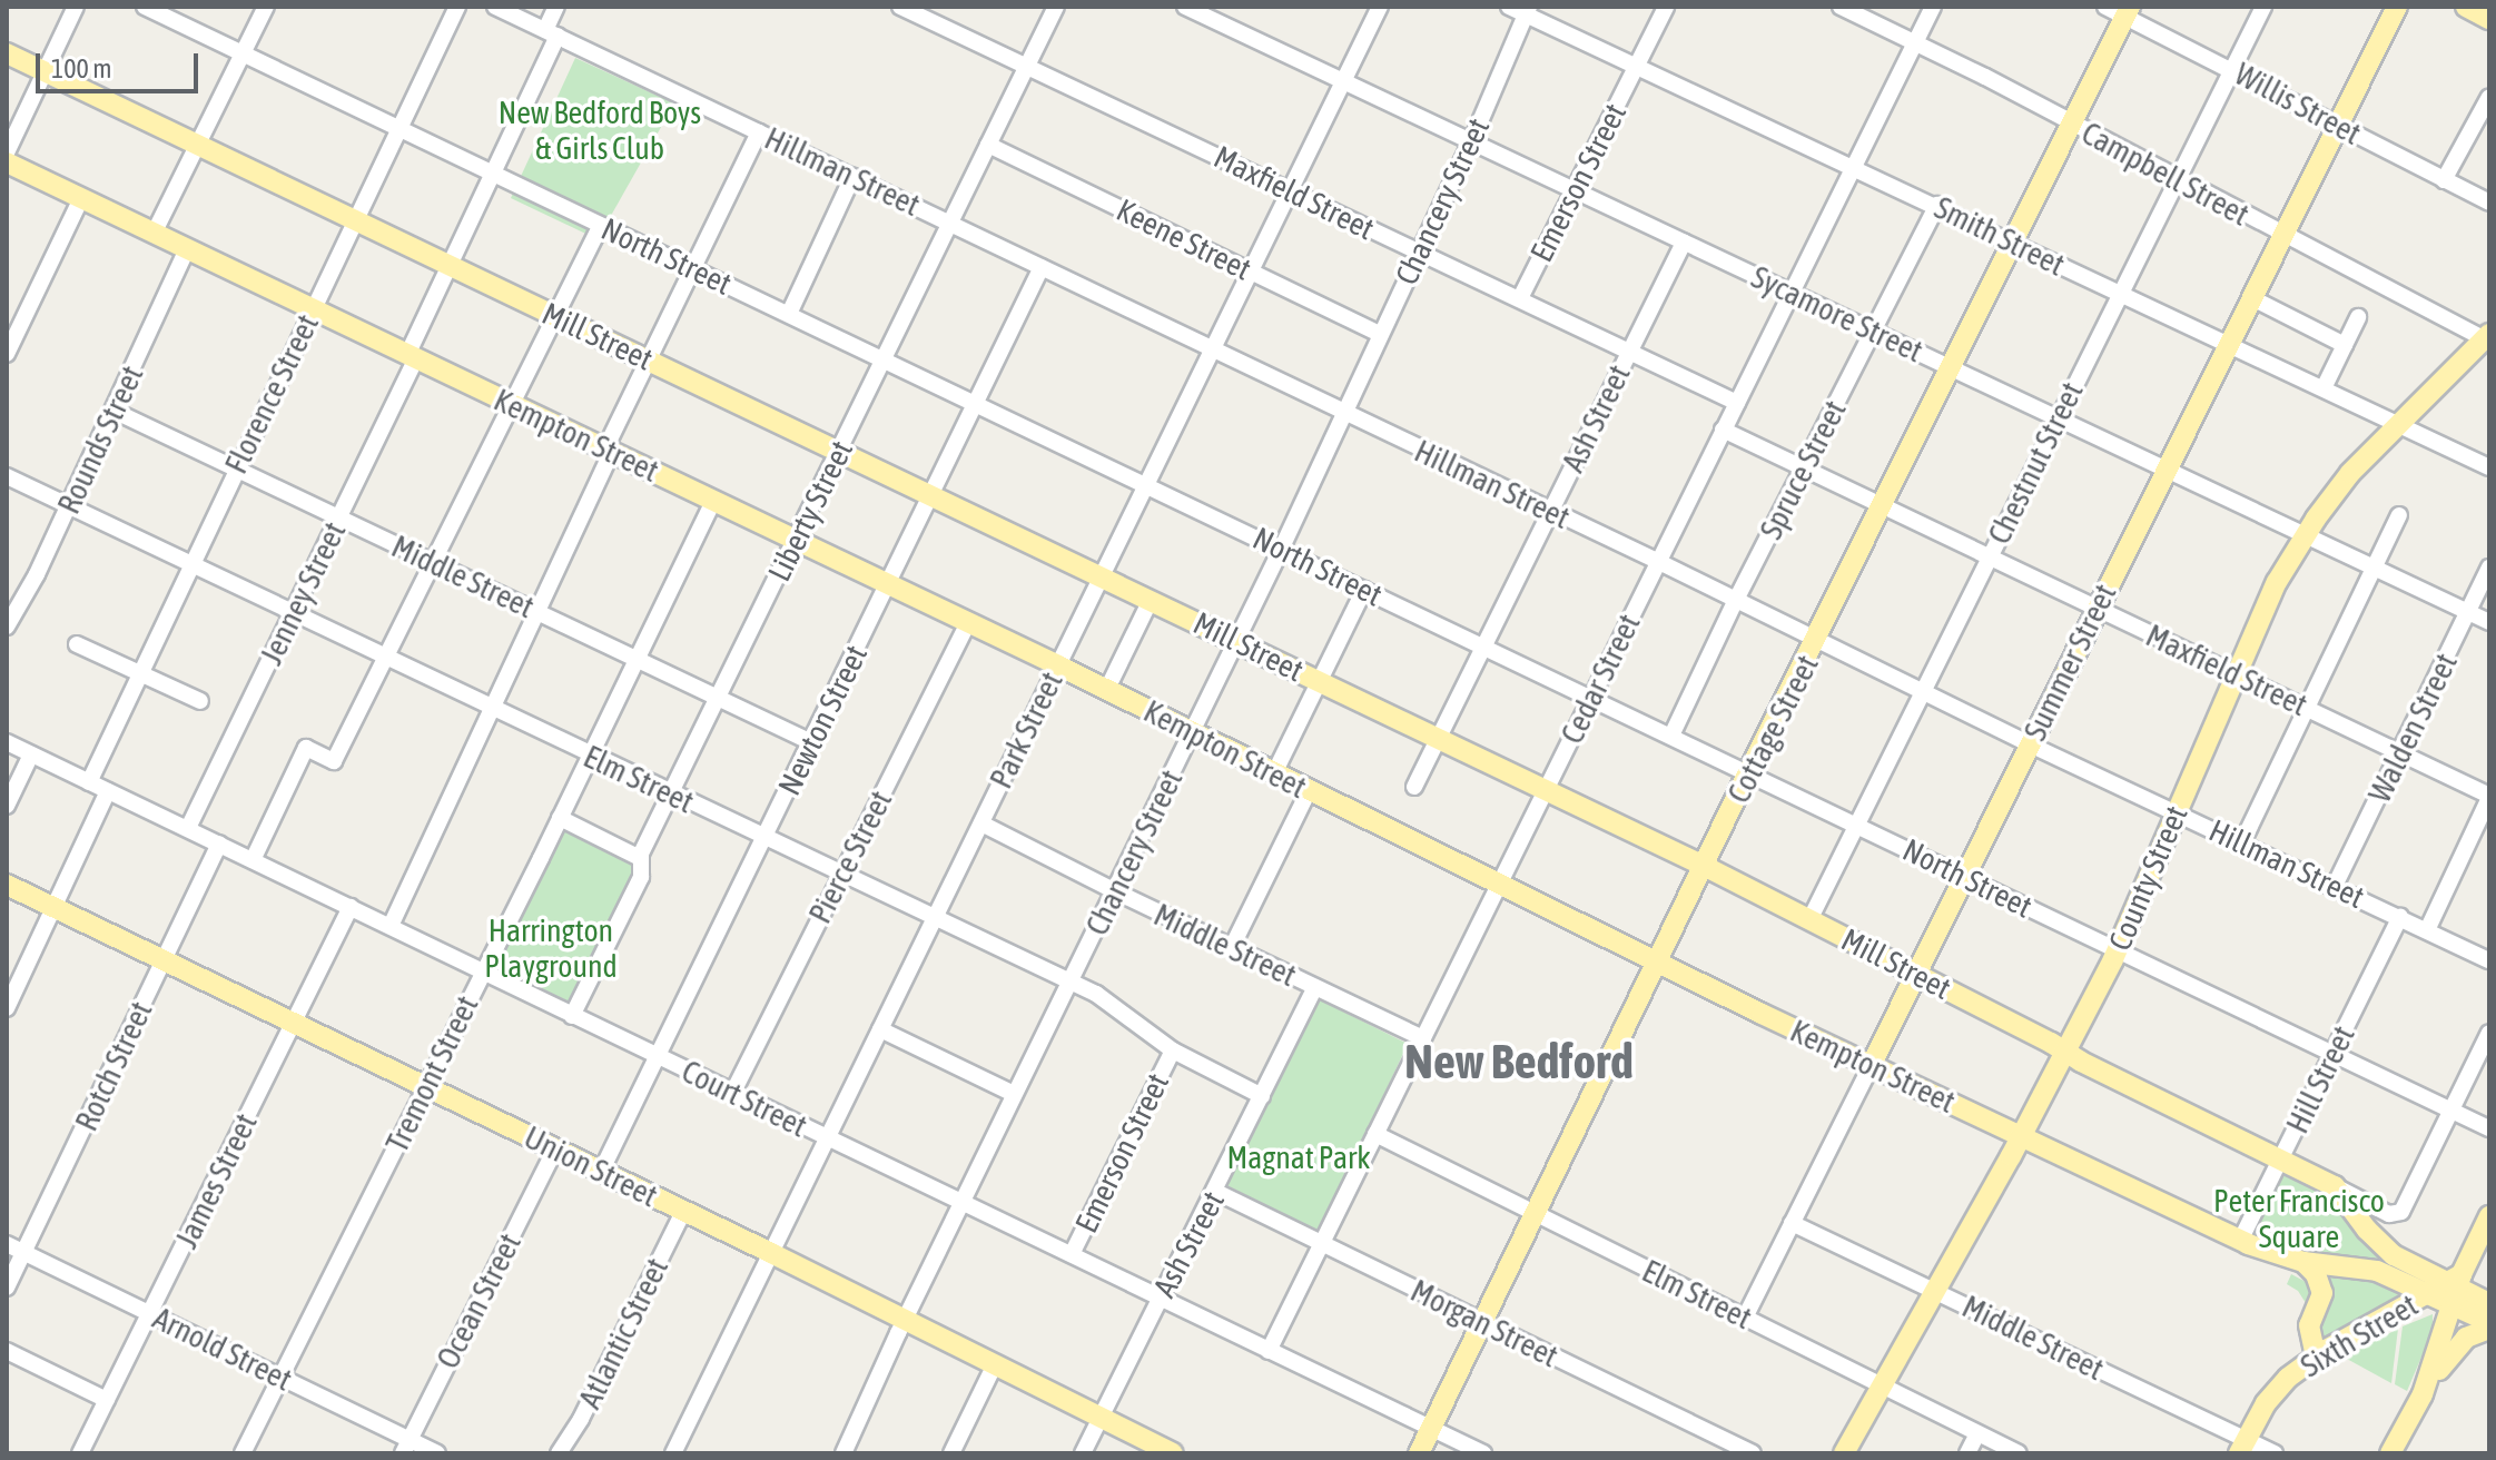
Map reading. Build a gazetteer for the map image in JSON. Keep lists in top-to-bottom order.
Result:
{
  "streets": {
    "main road": [
      "Mill Street",
      "Kempton Street",
      "Summer Street",
      "Cottage Street",
      "County Street",
      "Union Street",
      "Sixth Street"
    ],
    "street": [
      "Willis Street",
      "Hillman Street",
      "Campbell Street",
      "Emerson Street",
      "Maxfield Street",
      "Chancery Street",
      "Smith Street",
      "Keene Street",
      "North Street",
      "Sycamore Street",
      "Florence Street",
      "Ash Street",
      "Rounds Street",
      "Chestnut Street",
      "Spruce Street",
      "Liberty Street",
      "Middle Street",
      "Jenney Street",
      "Cedar Street",
      "Newton Street",
      "Walden Street",
      "Park Street",
      "Elm Street",
      "Pierce Street",
      "Rotch Street",
      "Tremont Street",
      "Hill Street",
      "Court Street",
      "James Street",
      "Ocean Street",
      "Morgan Street",
      "Atlantic Street",
      "Arnold Street"
    ]
  },
  "crossings": [
    ["Willis Street", "Chestnut Street"],
    ["Willis Street", "Summer Street"],
    ["Willis Street", "Cottage Street"],
    ["Hillman Street", "Chancery Street"],
    ["Hillman Street", "Ash Street"],
    ["Hillman Street", "Chestnut Street"],
    ["Hillman Street", "Spruce Street"],
    ["Hillman Street", "Liberty Street"],
    ["Hillman Street", "Jenney Street"],
    ["Hillman Street", "Summer Street"],
    ["Hillman Street", "Cedar Street"],
    ["Hillman Street", "Newton Street"],
    ["Hillman Street", "Walden Street"],
    ["Hillman Street", "Cottage Street"],
    ["Hillman Street", "Park Street"],
    ["Hillman Street", "County Street"],
    ["Hillman Street", "Hill Street"],
    ["Campbell Street", "Chestnut Street"],
    ["Campbell Street", "Summer Street"],
    ["Campbell Street", "Cedar Street"],
    ["Campbell Street", "Cottage Street"],
    ["Campbell Street", "County Street"],
    ["Emerson Street", "Maxfield Street"],
    ["Emerson Street", "Smith Street"],
    ["Emerson Street", "Sycamore Street"],
    ["Emerson Street", "Elm Street"],
    ["Emerson Street", "Court Street"],
    ["Maxfield Street", "Chancery Street"],
    ["Maxfield Street", "Ash Street"],
    ["Maxfield Street", "Chestnut Street"],
    ["Maxfield Street", "Spruce Street"],
    ["Maxfield Street", "Liberty Street"],
    ["Maxfield Street", "Summer Street"],
    ["Maxfield Street", "Cedar Street"],
    ["Maxfield Street", "Walden Street"],
    ["Maxfield Street", "Cottage Street"],
    ["Maxfield Street", "Park Street"],
    ["Maxfield Street", "County Street"],
    ["Chancery Street", "Smith Street"],
    ["Chancery Street", "Keene Street"],
    ["Chancery Street", "North Street"],
    ["Chancery Street", "Sycamore Street"],
    ["Chancery Street", "Mill Street"],
    ["Chancery Street", "Kempton Street"],
    ["Chancery Street", "Middle Street"],
    ["Chancery Street", "Elm Street"],
    ["Chancery Street", "Court Street"],
    ["Chancery Street", "Union Street"],
    ["Smith Street", "Chestnut Street"],
    ["Smith Street", "Spruce Street"],
    ["Smith Street", "Summer Street"],
    ["Smith Street", "Cedar Street"],
    ["Smith Street", "Cottage Street"],
    ["Smith Street", "County Street"],
    ["Keene Street", "Liberty Street"],
    ["Keene Street", "Park Street"],
    ["North Street", "Florence Street"],
    ["North Street", "Ash Street"],
    ["North Street", "Chestnut Street"],
    ["North Street", "Spruce Street"],
    ["North Street", "Liberty Street"],
    ["North Street", "Jenney Street"],
    ["North Street", "Summer Street"],
    ["North Street", "Cedar Street"],
    ["North Street", "Newton Street"],
    ["North Street", "Cottage Street"],
    ["North Street", "Park Street"],
    ["North Street", "County Street"],
    ["North Street", "Hill Street"],
    ["Sycamore Street", "Ash Street"],
    ["Sycamore Street", "Chestnut Street"],
    ["Sycamore Street", "Spruce Street"],
    ["Sycamore Street", "Summer Street"],
    ["Sycamore Street", "Cedar Street"],
    ["Sycamore Street", "Walden Street"],
    ["Sycamore Street", "Cottage Street"],
    ["Sycamore Street", "Park Street"],
    ["Sycamore Street", "County Street"],
    ["Mill Street", "Florence Street"],
    ["Mill Street", "Ash Street"],
    ["Mill Street", "Kempton Street"],
    ["Mill Street", "Chestnut Street"],
    ["Mill Street", "Liberty Street"],
    ["Mill Street", "Jenney Street"],
    ["Mill Street", "Summer Street"],
    ["Mill Street", "Cedar Street"],
    ["Mill Street", "Newton Street"],
    ["Mill Street", "Cottage Street"],
    ["Mill Street", "Park Street"],
    ["Mill Street", "County Street"],
    ["Mill Street", "Hill Street"],
    ["Mill Street", "Sixth Street"],
    ["Florence Street", "Kempton Street"],
    ["Florence Street", "Middle Street"],
    ["Florence Street", "Elm Street"],
    ["Florence Street", "Court Street"],
    ["Ash Street", "Middle Street"],
    ["Ash Street", "Elm Street"],
    ["Ash Street", "Court Street"],
    ["Ash Street", "Union Street"],
    ["Ash Street", "Morgan Street"],
    ["Kempton Street", "Rounds Street"],
    ["Kempton Street", "Liberty Street"],
    ["Kempton Street", "Jenney Street"],
    ["Kempton Street", "Summer Street"],
    ["Kempton Street", "Cedar Street"],
    ["Kempton Street", "Newton Street"],
    ["Kempton Street", "Cottage Street"],
    ["Kempton Street", "Park Street"],
    ["Kempton Street", "Pierce Street"],
    ["Kempton Street", "County Street"],
    ["Kempton Street", "Tremont Street"],
    ["Kempton Street", "Hill Street"],
    ["Kempton Street", "Sixth Street"],
    ["Rounds Street", "Middle Street"],
    ["Rounds Street", "Elm Street"],
    ["Liberty Street", "Middle Street"],
    ["Liberty Street", "Elm Street"],
    ["Liberty Street", "Court Street"],
    ["Middle Street", "Jenney Street"],
    ["Middle Street", "Summer Street"],
    ["Middle Street", "Cedar Street"],
    ["Middle Street", "Newton Street"],
    ["Middle Street", "Park Street"],
    ["Middle Street", "County Street"],
    ["Middle Street", "Tremont Street"],
    ["Middle Street", "Sixth Street"],
    ["Jenney Street", "Elm Street"],
    ["Jenney Street", "Court Street"],
    ["Summer Street", "Elm Street"],
    ["Cedar Street", "Elm Street"],
    ["Cedar Street", "Court Street"],
    ["Cedar Street", "Morgan Street"],
    ["Newton Street", "Elm Street"],
    ["Newton Street", "Court Street"],
    ["Newton Street", "Union Street"],
    ["Cottage Street", "Elm Street"],
    ["Cottage Street", "Court Street"],
    ["Cottage Street", "Morgan Street"],
    ["Park Street", "Elm Street"],
    ["Park Street", "Court Street"],
    ["Park Street", "Union Street"],
    ["Elm Street", "Pierce Street"],
    ["Elm Street", "County Street"],
    ["Elm Street", "Tremont Street"],
    ["Pierce Street", "Court Street"],
    ["Rotch Street", "Court Street"],
    ["Rotch Street", "Union Street"],
    ["Rotch Street", "Arnold Street"],
    ["Tremont Street", "Court Street"],
    ["Tremont Street", "Union Street"],
    ["Tremont Street", "Arnold Street"],
    ["Court Street", "James Street"],
    ["Union Street", "James Street"],
    ["Union Street", "Ocean Street"],
    ["Union Street", "Atlantic Street"],
    ["James Street", "Arnold Street"],
    ["Ocean Street", "Arnold Street"]
  ],
  "districts": ["New Bedford"],
  "parks": [
    "New Bedford Boys & Girls Club",
    "Harrington Playground",
    "Magnat Park",
    "Peter Francisco Square"
  ],
  "scale_bar": "100 m"
}
